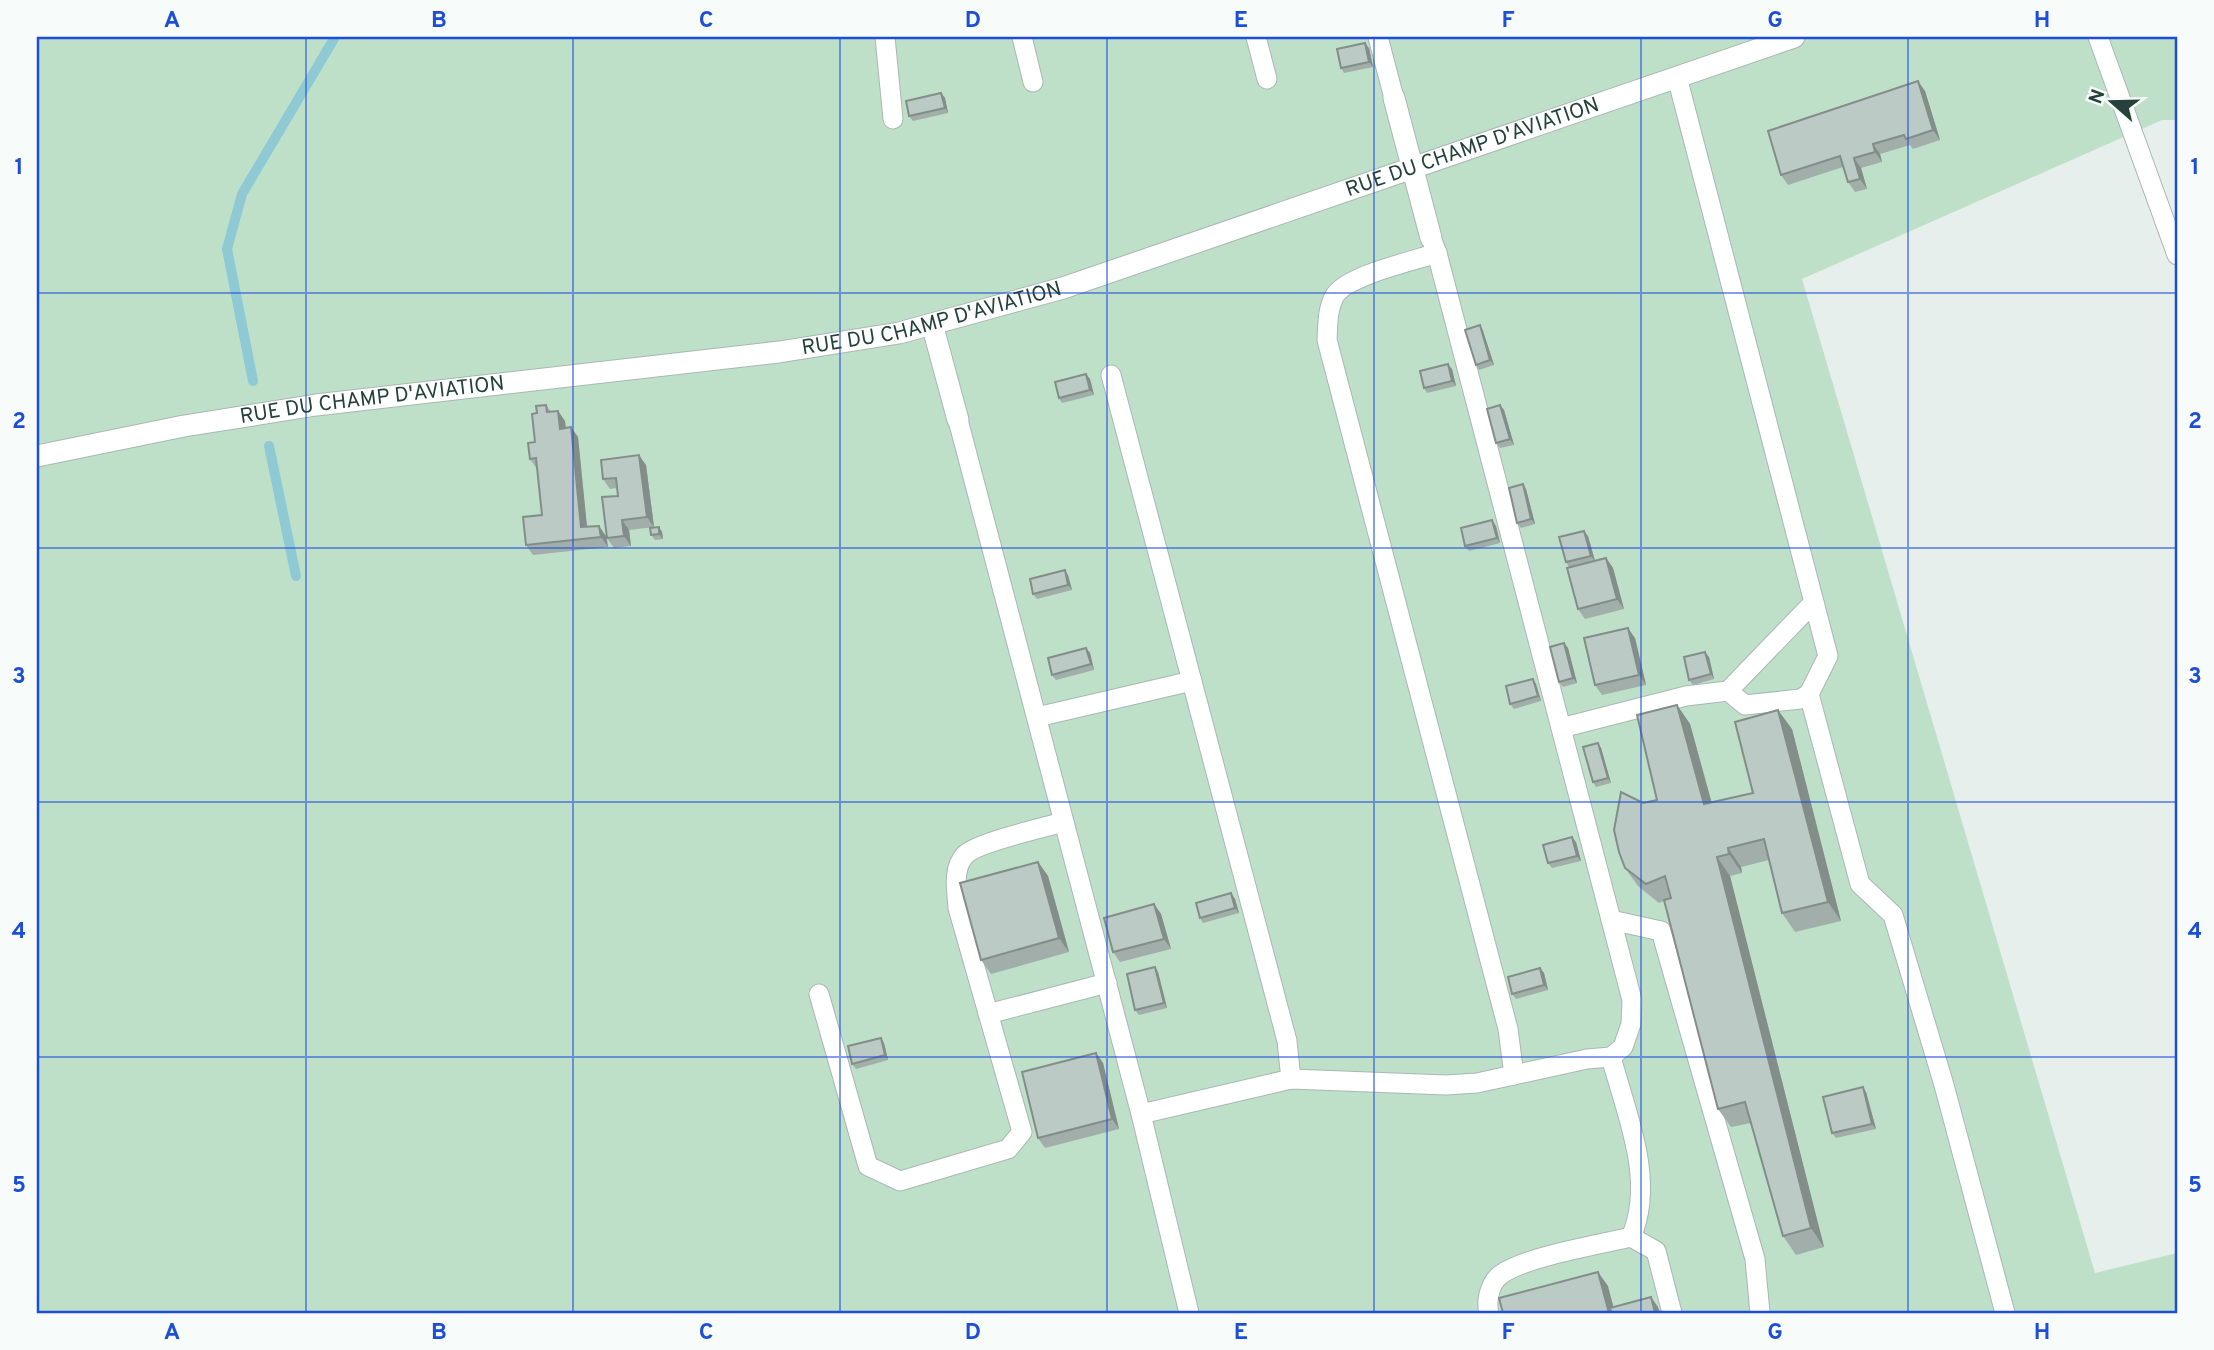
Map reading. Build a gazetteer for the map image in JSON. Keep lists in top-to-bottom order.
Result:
{
  "streets": {
    "street": ["RUE DU CHAMP D'AVIATION"]
  },
  "north": "left",
  "grid": {
    "columns": [
      "A",
      "B",
      "C",
      "D",
      "E",
      "F",
      "G",
      "H"
    ],
    "rows": [
      "1",
      "2",
      "3",
      "4",
      "5"
    ]
  }
}
